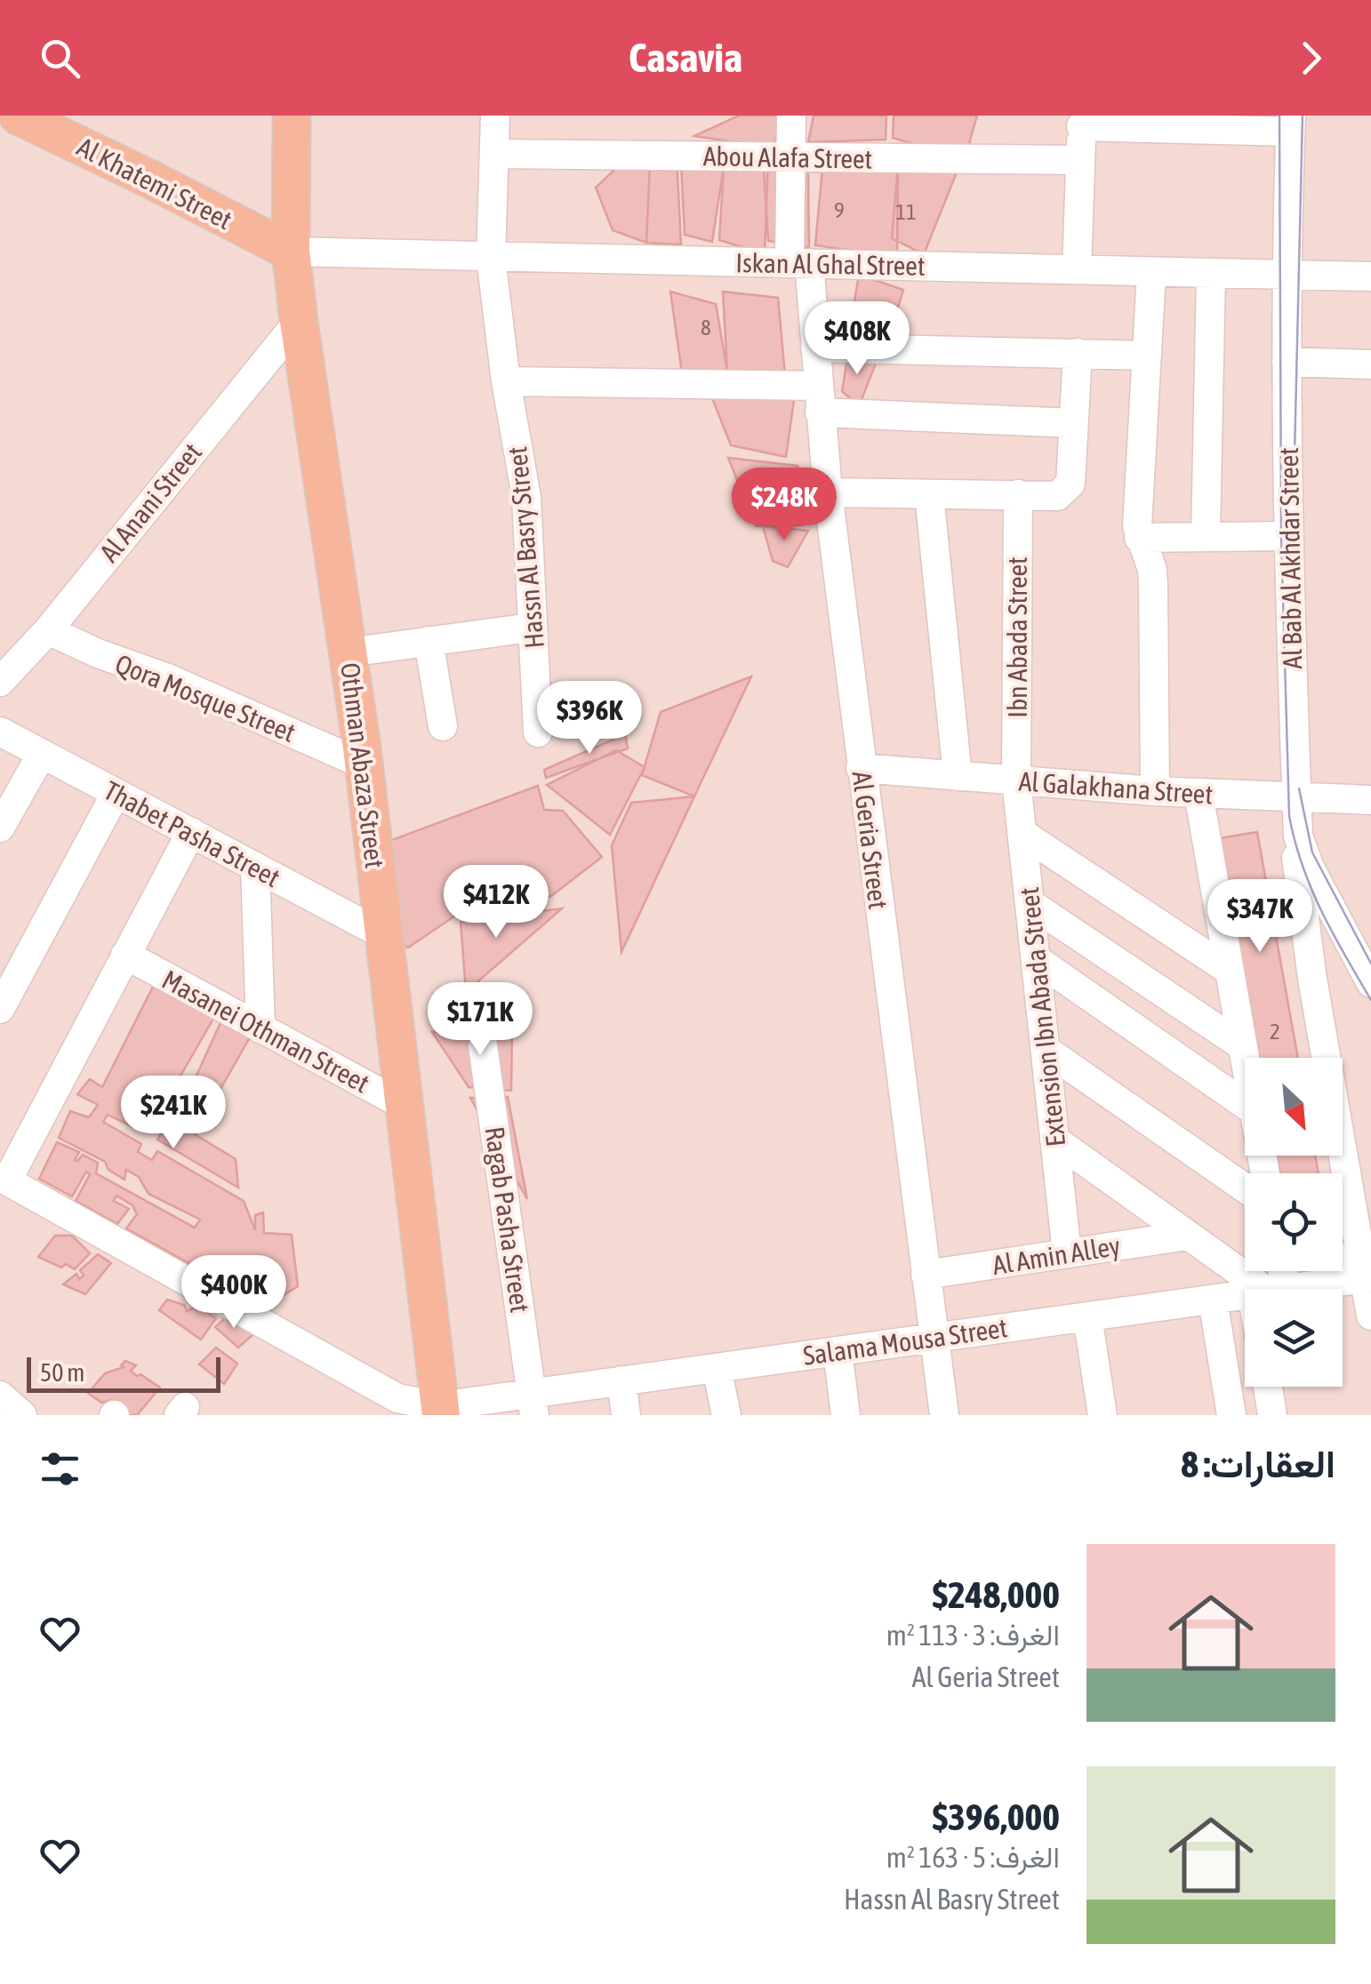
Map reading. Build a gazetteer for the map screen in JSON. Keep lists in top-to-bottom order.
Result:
{
  "streets": {
    "main road": ["Al Khatemi Street", "Othman Abaza Street"],
    "street": [
      "Abou Alafa Street",
      "Iskan Al Ghal Street",
      "Al Anani Street",
      "Hassn Al Basry Street",
      "Al Bab Al Akhdar Street",
      "Ibn Abada Street",
      "Qora Mosque Street",
      "Al Galakhana Street",
      "Thabet Pasha Street",
      "Al Geria Street",
      "Extension Ibn Abada Street",
      "Masanei Othman Street",
      "Ragab Pasha Street",
      "Al Amin Alley",
      "Salama Mousa Street"
    ]
  },
  "crossings": [
    ["Abou Alafa Street", "Hassn Al Basry Street"],
    ["Abou Alafa Street", "Al Geria Street"],
    ["Al Khatemi Street", "Iskan Al Ghal Street"],
    ["Al Khatemi Street", "Othman Abaza Street"],
    ["Iskan Al Ghal Street", "Hassn Al Basry Street"],
    ["Iskan Al Ghal Street", "Al Bab Al Akhdar Street"],
    ["Iskan Al Ghal Street", "Othman Abaza Street"],
    ["Iskan Al Ghal Street", "Al Geria Street"],
    ["Al Anani Street", "Qora Mosque Street"],
    ["Al Anani Street", "Othman Abaza Street"],
    ["Al Bab Al Akhdar Street", "Al Galakhana Street"],
    ["Ibn Abada Street", "Al Galakhana Street"],
    ["Ibn Abada Street", "Extension Ibn Abada Street"],
    ["Qora Mosque Street", "Othman Abaza Street"],
    ["Othman Abaza Street", "Thabet Pasha Street"],
    ["Othman Abaza Street", "Masanei Othman Street"],
    ["Othman Abaza Street", "Salama Mousa Street"],
    ["Al Galakhana Street", "Al Geria Street"],
    ["Al Galakhana Street", "Extension Ibn Abada Street"],
    ["Al Geria Street", "Al Amin Alley"],
    ["Al Geria Street", "Salama Mousa Street"],
    ["Extension Ibn Abada Street", "Al Amin Alley"],
    ["Ragab Pasha Street", "Salama Mousa Street"]
  ],
  "house_numbers": [
    "9",
    "11",
    "8",
    "2"
  ],
  "scale_bar": "50 m",
  "north": "bottom right",
  "page": {
    "header": "Casavia",
    "price": [
      "$408K",
      "$248K",
      "$396K",
      "$412K",
      "$347K",
      "$171K",
      "$241K",
      "$400K"
    ],
    "scale": "50 m",
    "heading": "العقارات: 8",
    "list": [
      {
        "name": "$248,000",
        "note": "الغرف: 3 · 113 m² · Al Geria Street"
      },
      {
        "name": "$396,000",
        "note": "الغرف: 5 · 163 m² · Hassn Al Basry Street"
      }
    ]
  }
}
